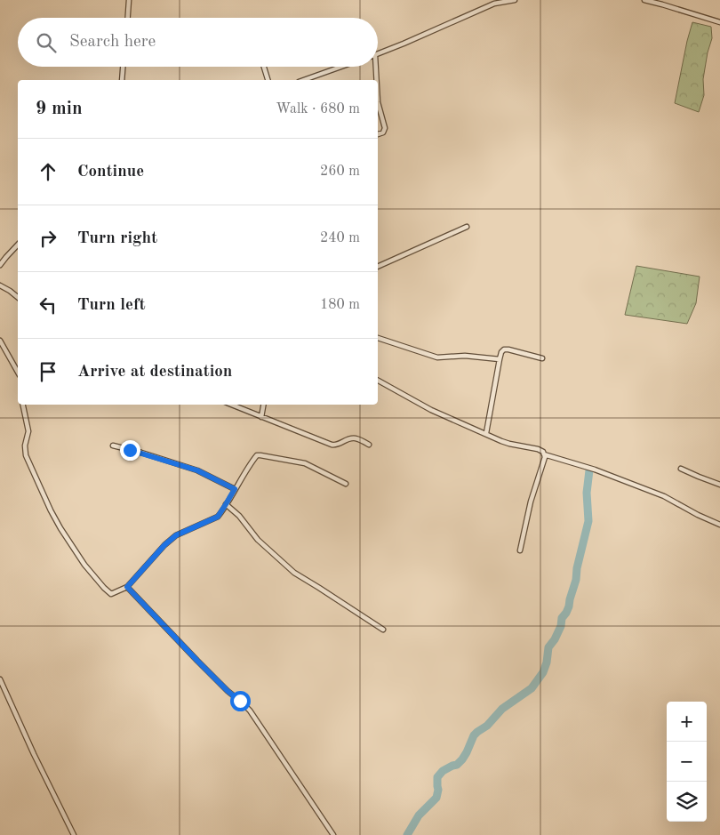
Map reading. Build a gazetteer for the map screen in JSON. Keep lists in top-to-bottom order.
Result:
{
  "page": {
    "search": "Search here",
    "heading": ["9 min", "Walk · 680 m"],
    "list": [
      ["Continue", "260 m"],
      ["Turn right", "240 m"],
      ["Turn left", "180 m"],
      "Arrive at destination"
    ],
    "map_buttons": ["+", "−"]
  }
}
